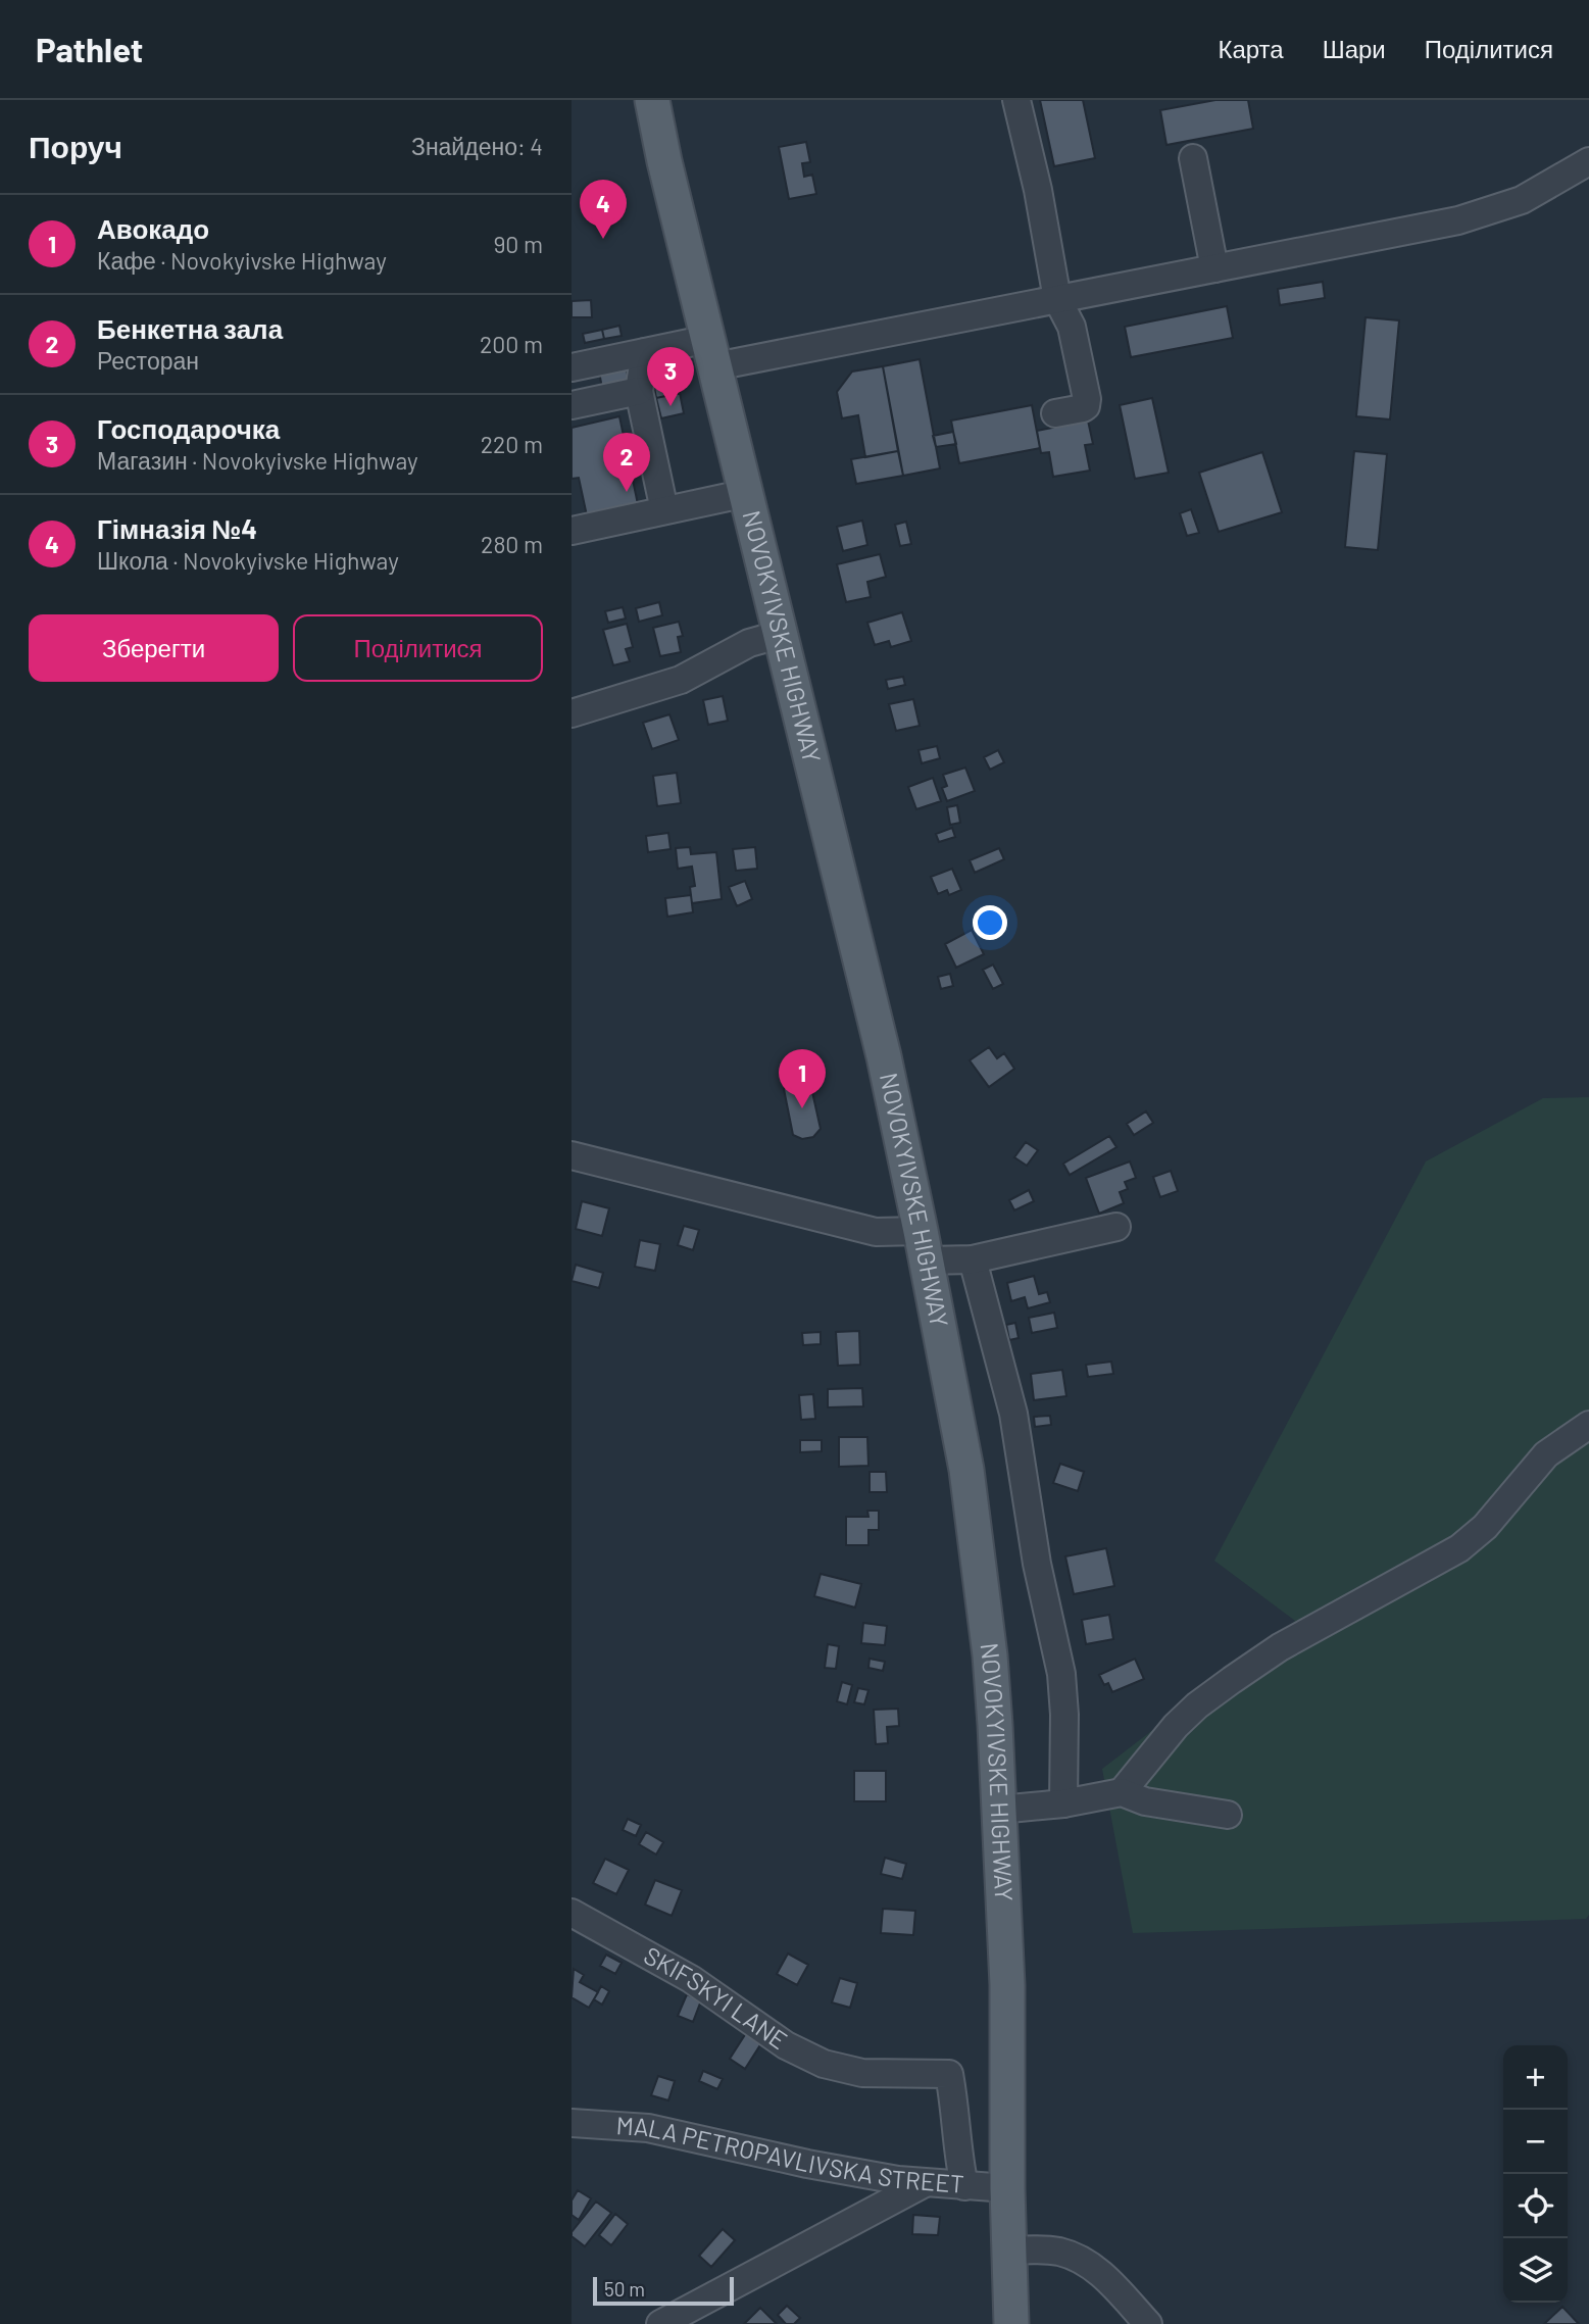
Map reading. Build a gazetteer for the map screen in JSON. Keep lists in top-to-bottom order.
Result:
{
  "streets": {
    "main road": ["NOVOKYIVSKE HIGHWAY"],
    "street": ["SKIFSKYI LANE", "MALA PETROPAVLIVSKA STREET"]
  },
  "crossings": [
    ["NOVOKYIVSKE HIGHWAY", "MALA PETROPAVLIVSKA STREET"],
    ["SKIFSKYI LANE", "MALA PETROPAVLIVSKA STREET"]
  ],
  "scale_bar": "50 m",
  "page": {
    "header": "Pathlet",
    "nav": ["Карта", "Шари", "Поділитися"],
    "heading": ["Поруч", "Знайдено: 4"],
    "pins": [
      "4",
      "3",
      "2",
      "1"
    ],
    "list": [
      {
        "mark": "1",
        "name": "Авокадо",
        "note": "Кафе · Novokyivske Highway",
        "value": "90 m"
      },
      {
        "mark": "2",
        "name": "Бенкетна зала",
        "note": "Ресторан",
        "value": "200 m"
      },
      {
        "mark": "3",
        "name": "Господарочка",
        "note": "Магазин · Novokyivske Highway",
        "value": "220 m"
      },
      {
        "mark": "4",
        "name": "Гімназія №4",
        "note": "Школа · Novokyivske Highway",
        "value": "280 m"
      }
    ],
    "buttons": ["Зберегти", "Поділитися"],
    "map_buttons": ["+", "−"],
    "scale": "50 m"
  }
}
